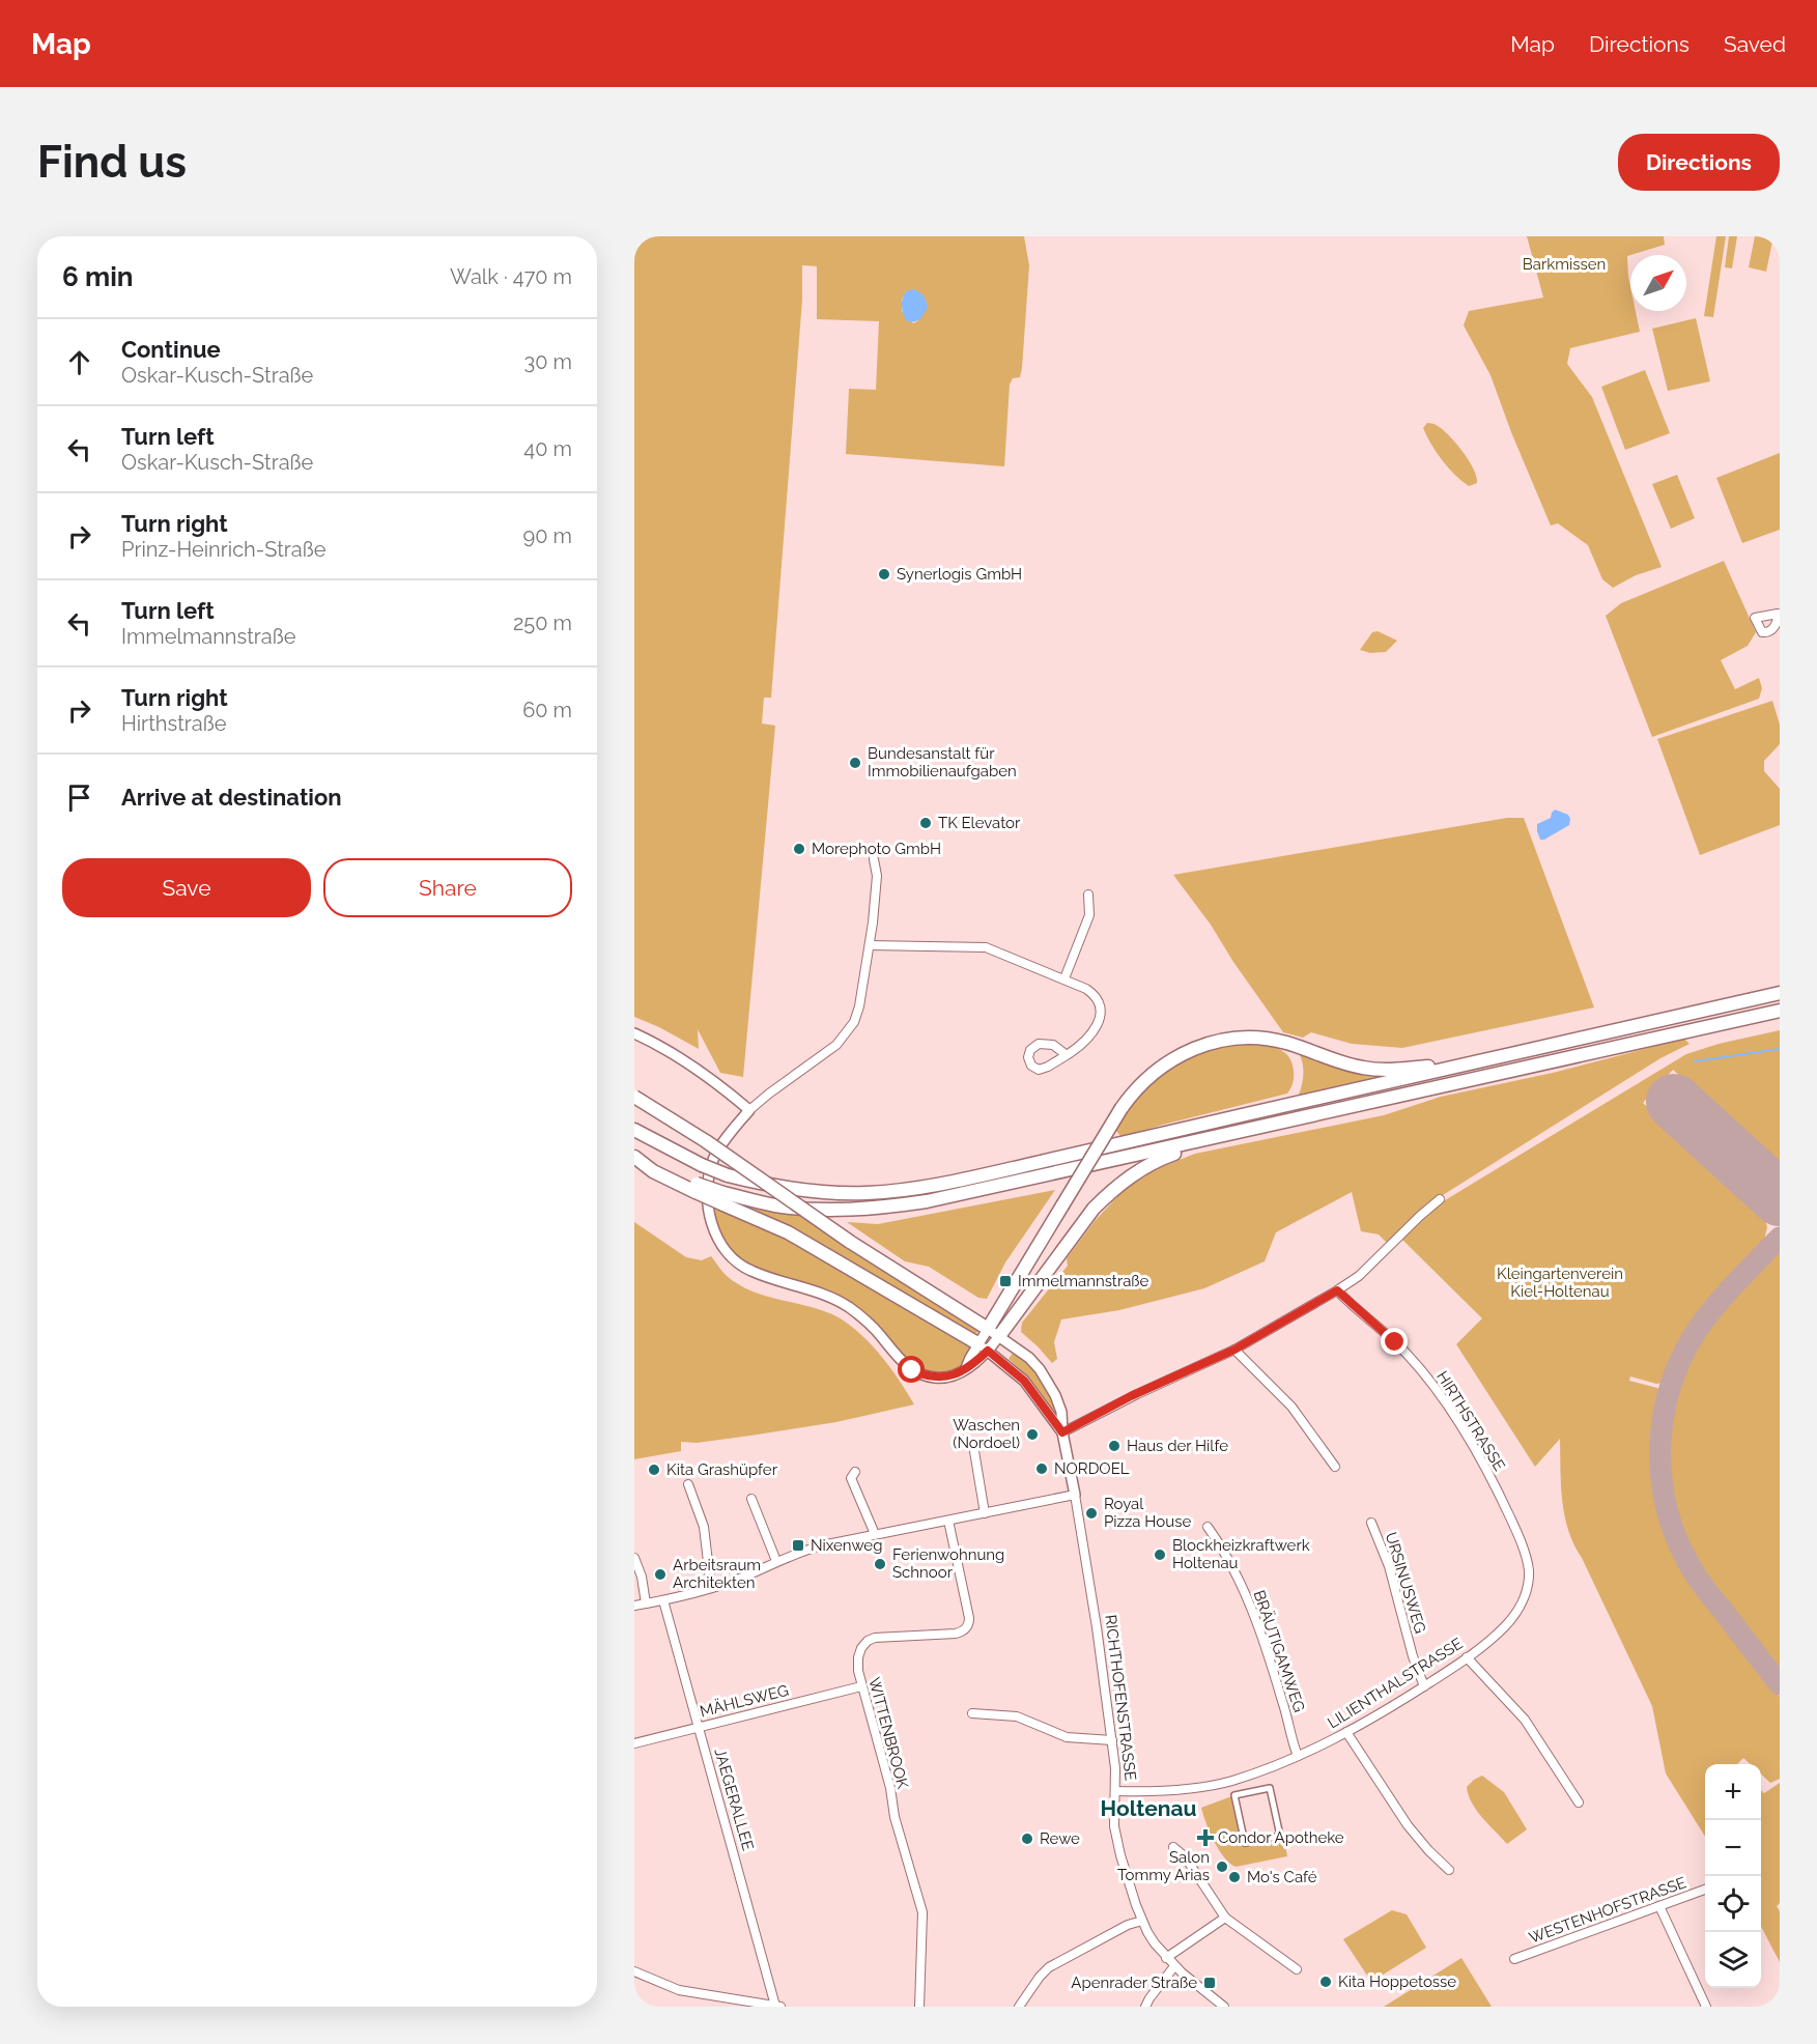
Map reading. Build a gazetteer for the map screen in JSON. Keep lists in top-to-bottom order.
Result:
{
  "streets": {
    "street": [
      "HIRTHSTRASSE",
      "URSINUSWEG",
      "BRÄUTIGAMWEG",
      "LILIENTHALSTRASSE",
      "RICHTHOFENSTRASSE",
      "MÄHLSWEG",
      "WITTENBROOK",
      "JAEGERALLEE",
      "WESTENHOFSTRASSE"
    ]
  },
  "crossings": [
    ["HIRTHSTRASSE", "LILIENTHALSTRASSE"],
    ["URSINUSWEG", "LILIENTHALSTRASSE"],
    ["BRÄUTIGAMWEG", "LILIENTHALSTRASSE"],
    ["LILIENTHALSTRASSE", "RICHTHOFENSTRASSE"],
    ["MÄHLSWEG", "WITTENBROOK"],
    ["MÄHLSWEG", "JAEGERALLEE"]
  ],
  "districts": ["Holtenau"],
  "parks": ["Barkmissen", "Kleingartenverein Kiel-Holtenau"],
  "places": {
    "other": [
      "Synerlogis GmbH",
      "Bundesanstalt für Immobilienaufgaben",
      "TK Elevator",
      "Morephoto GmbH",
      "Waschen (Nordoel)",
      "Haus der Hilfe",
      "NORDOEL",
      "Kita Grashüpfer",
      "Royal Pizza House",
      "Blockheizkraftwerk Holtenau",
      "Ferienwohnung Schnoor",
      "Arbeitsraum Architekten",
      "Rewe",
      "Salon Tommy Arias",
      "Mo's Café",
      "Kita Hoppetosse"
    ],
    "transit": ["Immelmannstraße", "Nixenweg", "Apenrader Straße"],
    "health": ["Condor Apotheke"]
  },
  "north": "top right",
  "page": {
    "header": "Map",
    "nav": ["Map", "Directions", "Saved"],
    "buttons": [
      "Directions",
      ["Save", "Share"]
    ],
    "title": "Find us",
    "heading": ["6 min", "Walk · 470 m"],
    "list": [
      ["Continue", "Oskar-Kusch-Straße", "30 m"],
      ["Turn left", "Oskar-Kusch-Straße", "40 m"],
      ["Turn right", "Prinz-Heinrich-Straße", "90 m"],
      ["Turn left", "Immelmannstraße", "250 m"],
      ["Turn right", "Hirthstraße", "60 m"],
      "Arrive at destination"
    ],
    "map_buttons": ["+", "−"]
  }
}
